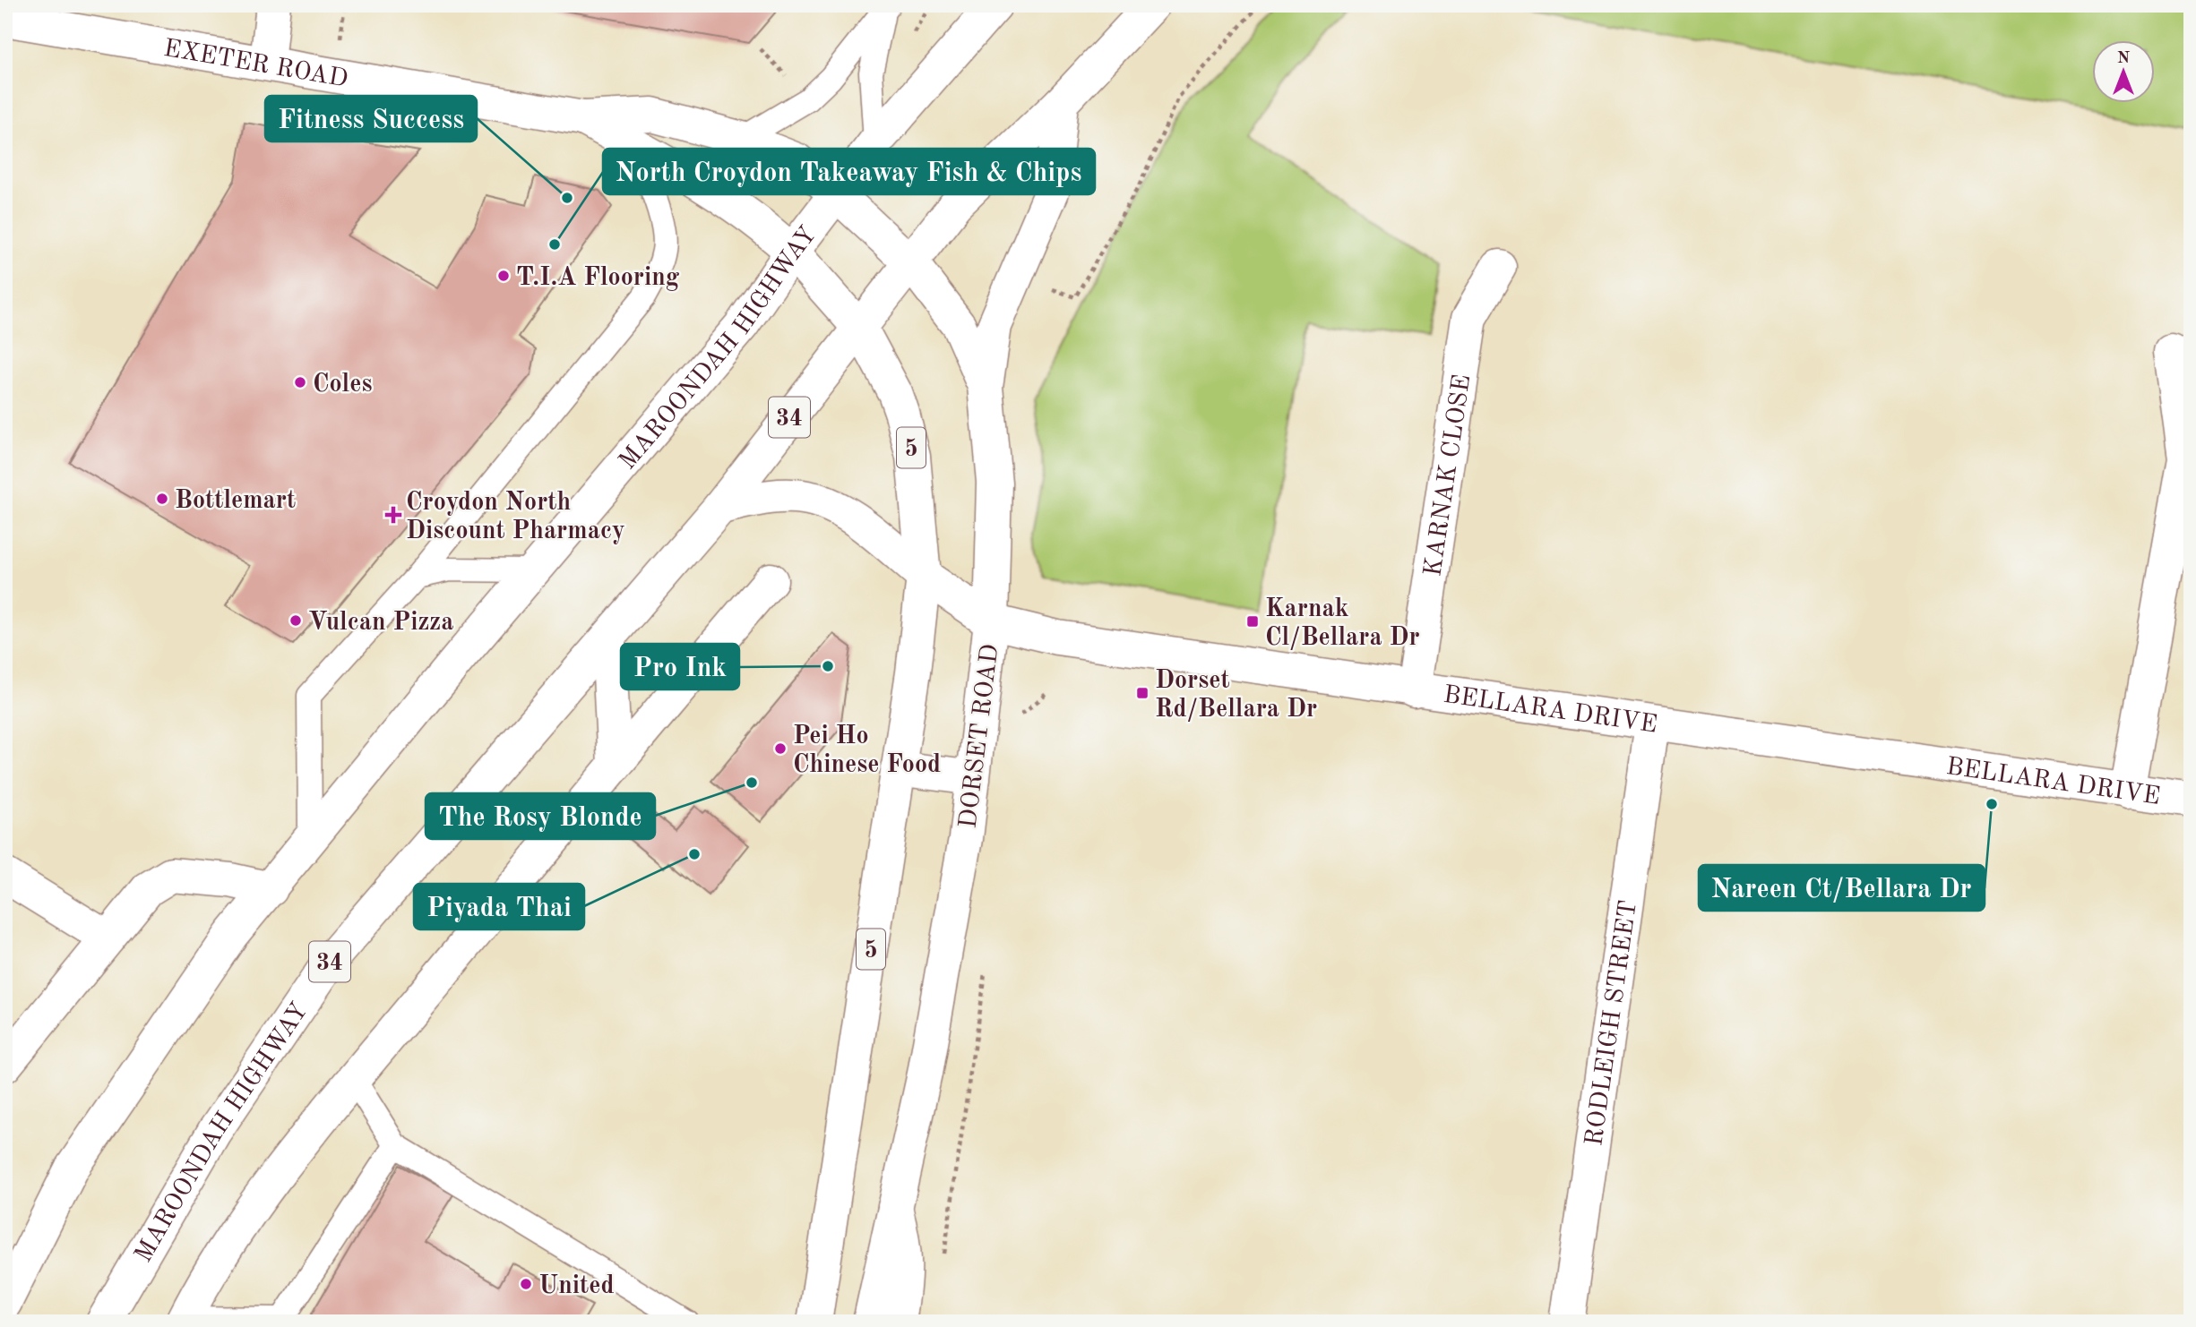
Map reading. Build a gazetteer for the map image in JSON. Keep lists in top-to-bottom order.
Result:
{
  "streets": {
    "main road": [
      "EXETER ROAD",
      "MAROONDAH HIGHWAY",
      "34",
      "5",
      "KARNAK CLOSE",
      "BELLARA DRIVE",
      "DORSET ROAD",
      "RODLEIGH STREET"
    ]
  },
  "crossings": [
    ["EXETER ROAD", "MAROONDAH HIGHWAY"],
    ["EXETER ROAD", "5"],
    ["EXETER ROAD", "DORSET ROAD"],
    ["MAROONDAH HIGHWAY", "5"],
    ["MAROONDAH HIGHWAY", "BELLARA DRIVE"],
    ["MAROONDAH HIGHWAY", "DORSET ROAD"],
    ["5", "BELLARA DRIVE"],
    ["KARNAK CLOSE", "BELLARA DRIVE"],
    ["BELLARA DRIVE", "DORSET ROAD"],
    ["BELLARA DRIVE", "RODLEIGH STREET"]
  ],
  "places": {
    "other": [
      "Fitness Success",
      "North Croydon Takeaway Fish & Chips",
      "T.I.A Flooring",
      "Coles",
      "Bottlemart",
      "Vulcan Pizza",
      "Pro Ink",
      "Pei Ho Chinese Food",
      "The Rosy Blonde",
      "Nareen Ct/Bellara Dr",
      "Piyada Thai",
      "United"
    ],
    "health": ["Croydon North Discount Pharmacy"],
    "transit": ["Karnak Cl/Bellara Dr", "Dorset Rd/Bellara Dr"]
  },
  "north": "top"
}
